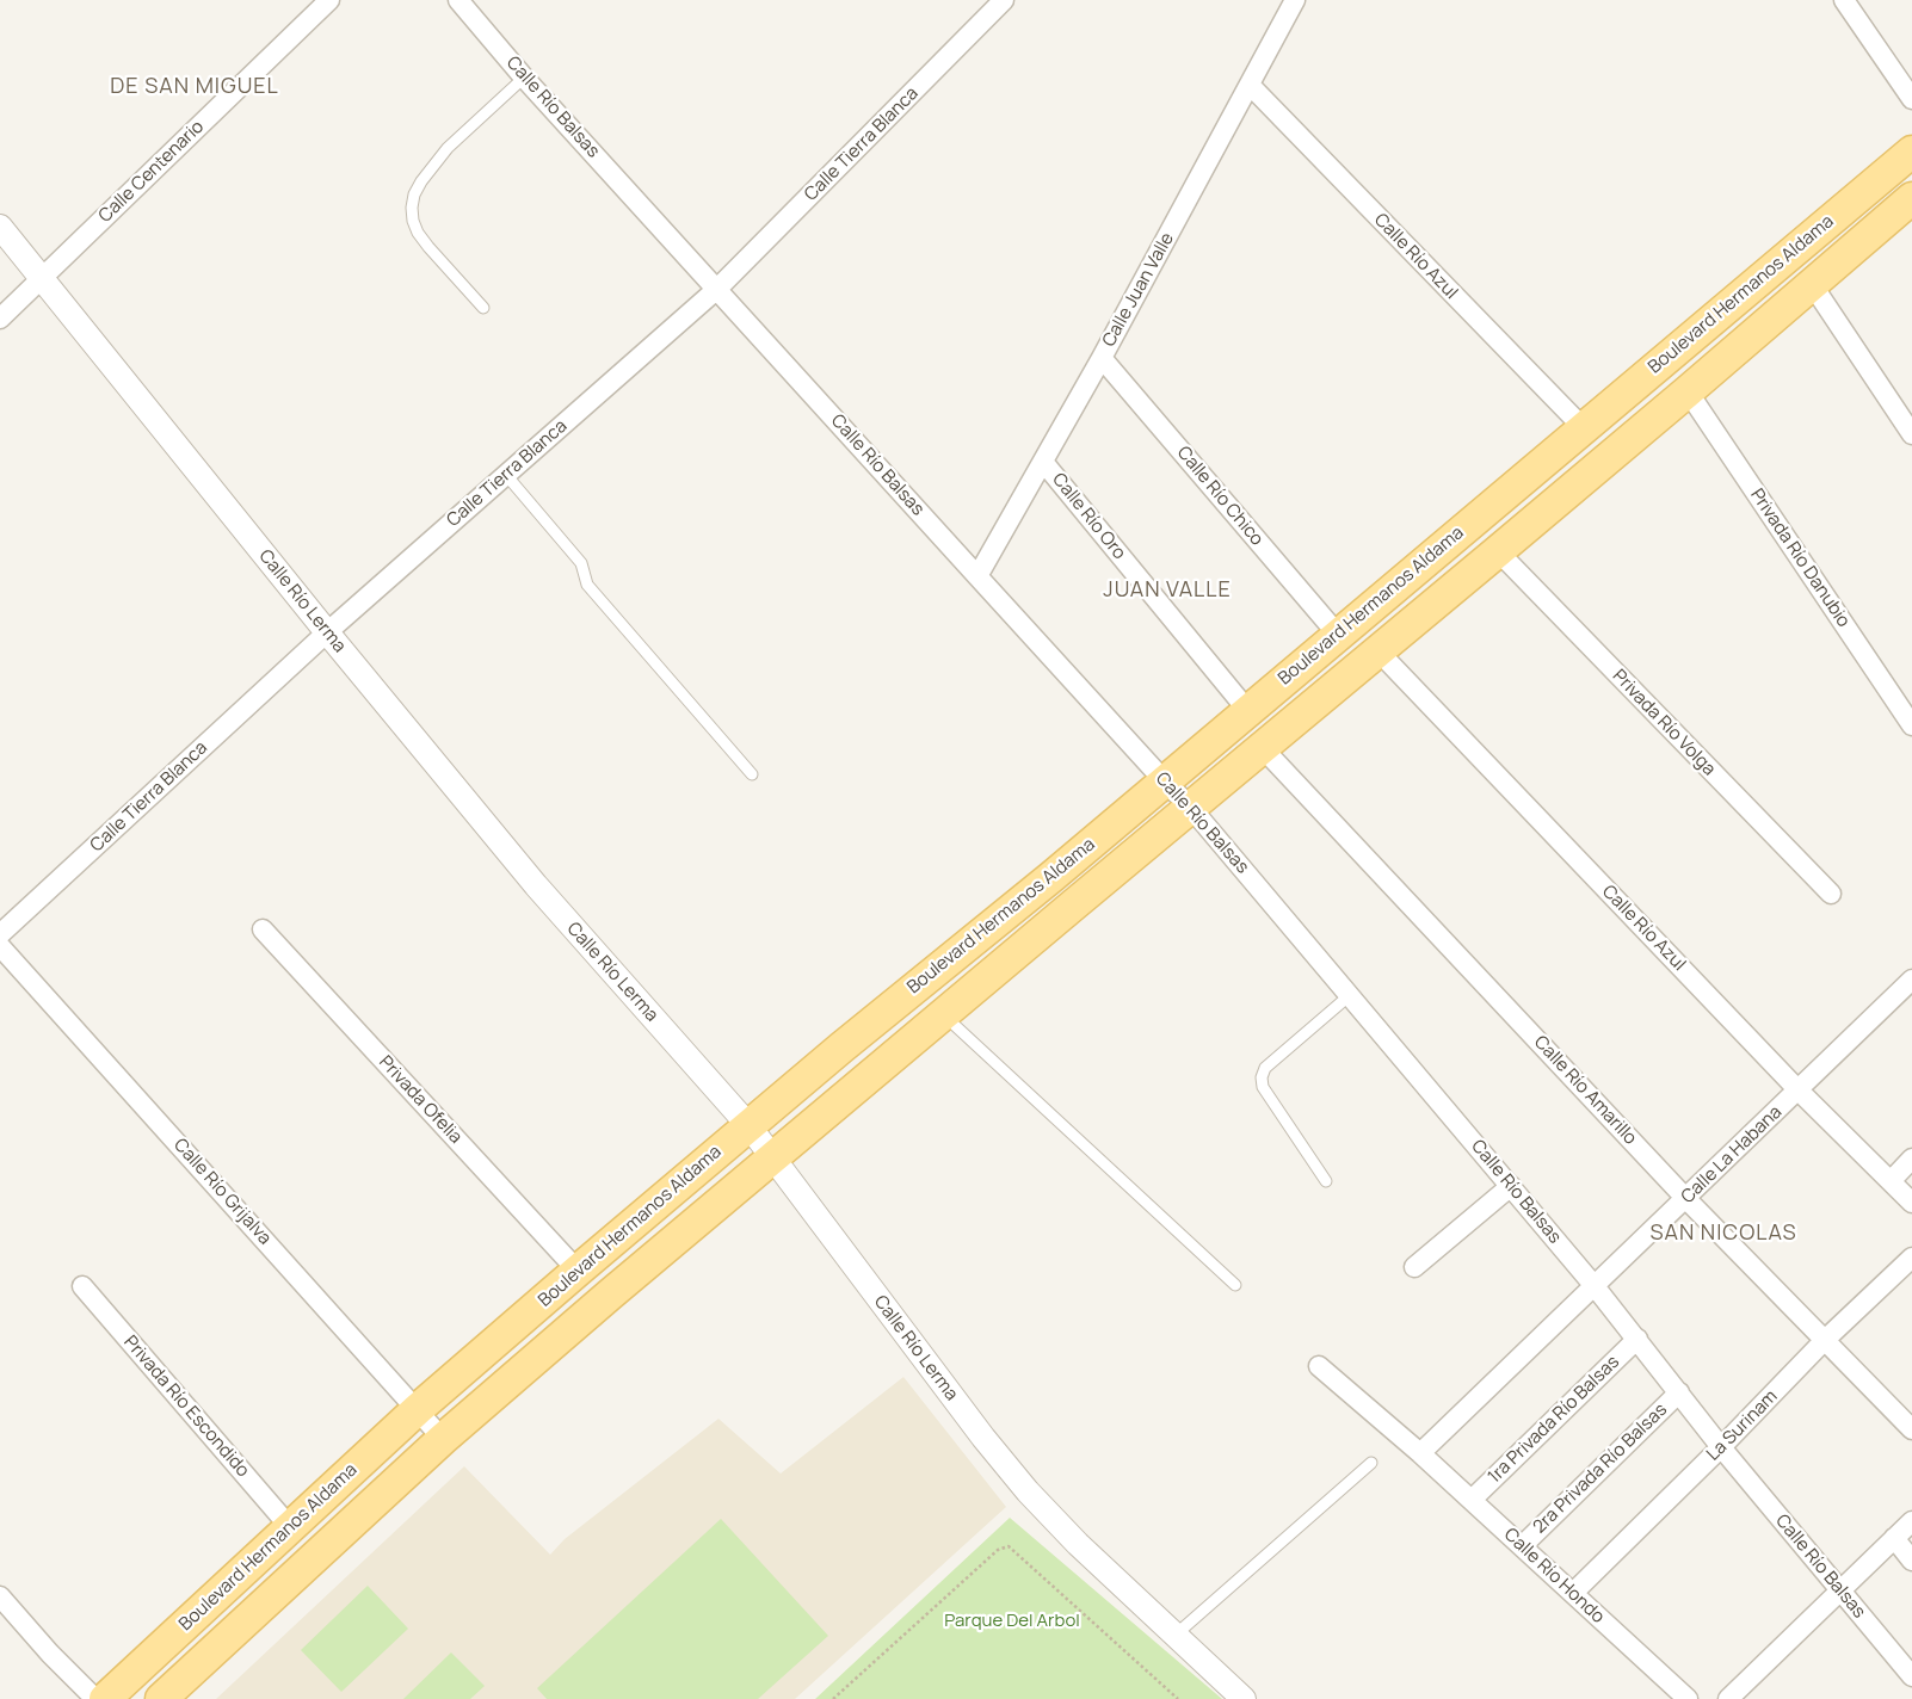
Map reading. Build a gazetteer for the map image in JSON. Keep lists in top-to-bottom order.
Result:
{
  "streets": {
    "main road": ["Boulevard Hermanos Aldama"],
    "street": [
      "Calle Río Balsas",
      "Calle Tierra Blanca",
      "Calle Centenario",
      "Calle Río Azul",
      "Calle Juan Valle",
      "Calle Río Chico",
      "Calle Río Oro",
      "Privada Río Danubio",
      "Calle Río Lerma",
      "Privada Río Volga",
      "Calle Río Amarillo",
      "Privada Ofelia",
      "Calle La Habana",
      "Calle Río Grijalva",
      "Privada Río Escondido",
      "1ra Privada Río Balsas",
      "La Surinam",
      "2ra Privada Río Balsas",
      "Calle Río Hondo"
    ]
  },
  "crossings": [
    ["Calle Río Balsas", "Calle Tierra Blanca"],
    ["Calle Río Balsas", "Calle Juan Valle"],
    ["Calle Río Balsas", "Boulevard Hermanos Aldama"],
    ["Calle Río Balsas", "Calle La Habana"],
    ["Calle Río Balsas", "1ra Privada Río Balsas"],
    ["Calle Río Balsas", "La Surinam"],
    ["Calle Río Balsas", "2ra Privada Río Balsas"],
    ["Calle Tierra Blanca", "Calle Río Lerma"],
    ["Calle Centenario", "Calle Río Lerma"],
    ["Calle Río Azul", "Calle Juan Valle"],
    ["Calle Río Azul", "Boulevard Hermanos Aldama"],
    ["Calle Río Azul", "Calle La Habana"],
    ["Calle Juan Valle", "Calle Río Chico"],
    ["Calle Juan Valle", "Calle Río Oro"],
    ["Boulevard Hermanos Aldama", "Calle Río Chico"],
    ["Boulevard Hermanos Aldama", "Calle Río Oro"],
    ["Boulevard Hermanos Aldama", "Privada Río Danubio"],
    ["Boulevard Hermanos Aldama", "Calle Río Lerma"],
    ["Boulevard Hermanos Aldama", "Privada Río Volga"],
    ["Boulevard Hermanos Aldama", "Calle Río Amarillo"],
    ["Boulevard Hermanos Aldama", "Privada Ofelia"],
    ["Boulevard Hermanos Aldama", "Calle Río Grijalva"],
    ["Boulevard Hermanos Aldama", "Privada Río Escondido"],
    ["Calle Río Amarillo", "Calle La Habana"],
    ["Calle Río Amarillo", "La Surinam"],
    ["Calle La Habana", "Calle Río Hondo"],
    ["1ra Privada Río Balsas", "Calle Río Hondo"],
    ["La Surinam", "Calle Río Hondo"],
    ["2ra Privada Río Balsas", "Calle Río Hondo"]
  ],
  "districts": ["DE SAN MIGUEL", "JUAN VALLE", "SAN NICOLAS"],
  "parks": ["Parque Del Arbol"]
}
